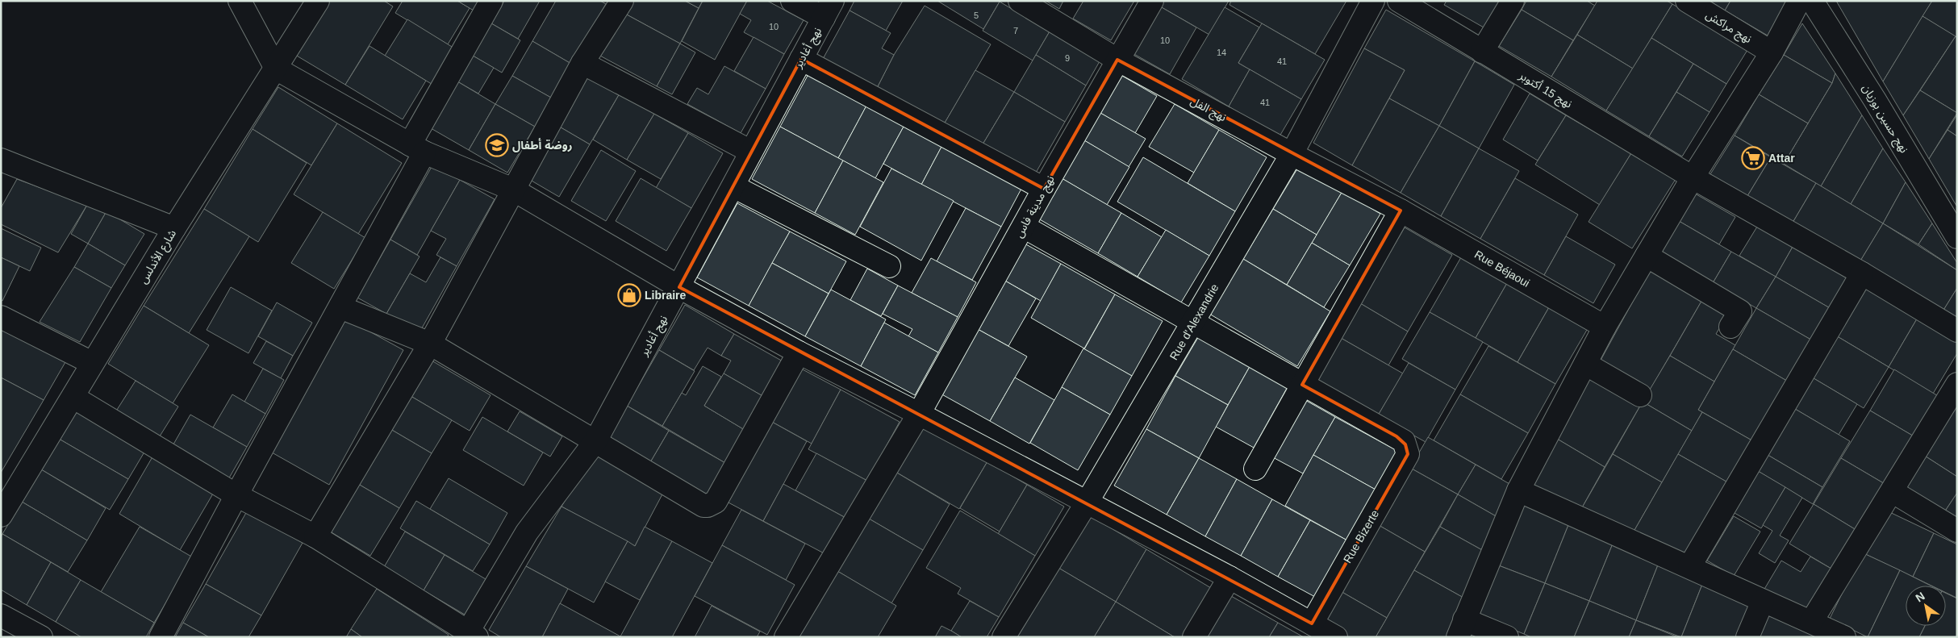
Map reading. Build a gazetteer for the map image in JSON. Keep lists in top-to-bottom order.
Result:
{
  "streets": {
    "street": [
      "نهج مراكش",
      "نهج أغادير",
      "نهج 15 أكتوبر",
      "نهج الفل",
      "نهج حسين بوزيان",
      "نهج مدينة فاس",
      "شارع الأندلس",
      "Rue Béjaoui",
      "Rue d'Alexandrie",
      "Rue Bizerte"
    ]
  },
  "crossings": [
    ["نهج الفل", "نهج مدينة فاس"],
    ["نهج الفل", "Rue Béjaoui"],
    ["نهج الفل", "Rue d'Alexandrie"]
  ],
  "places": {
    "school or university": ["روضة أطفال"],
    "supermarket": ["Attar"],
    "shop": ["Libraire"]
  },
  "house_numbers": [
    "5",
    "10",
    "7",
    "10",
    "14",
    "9",
    "41",
    "41"
  ],
  "north": "top left"
}
